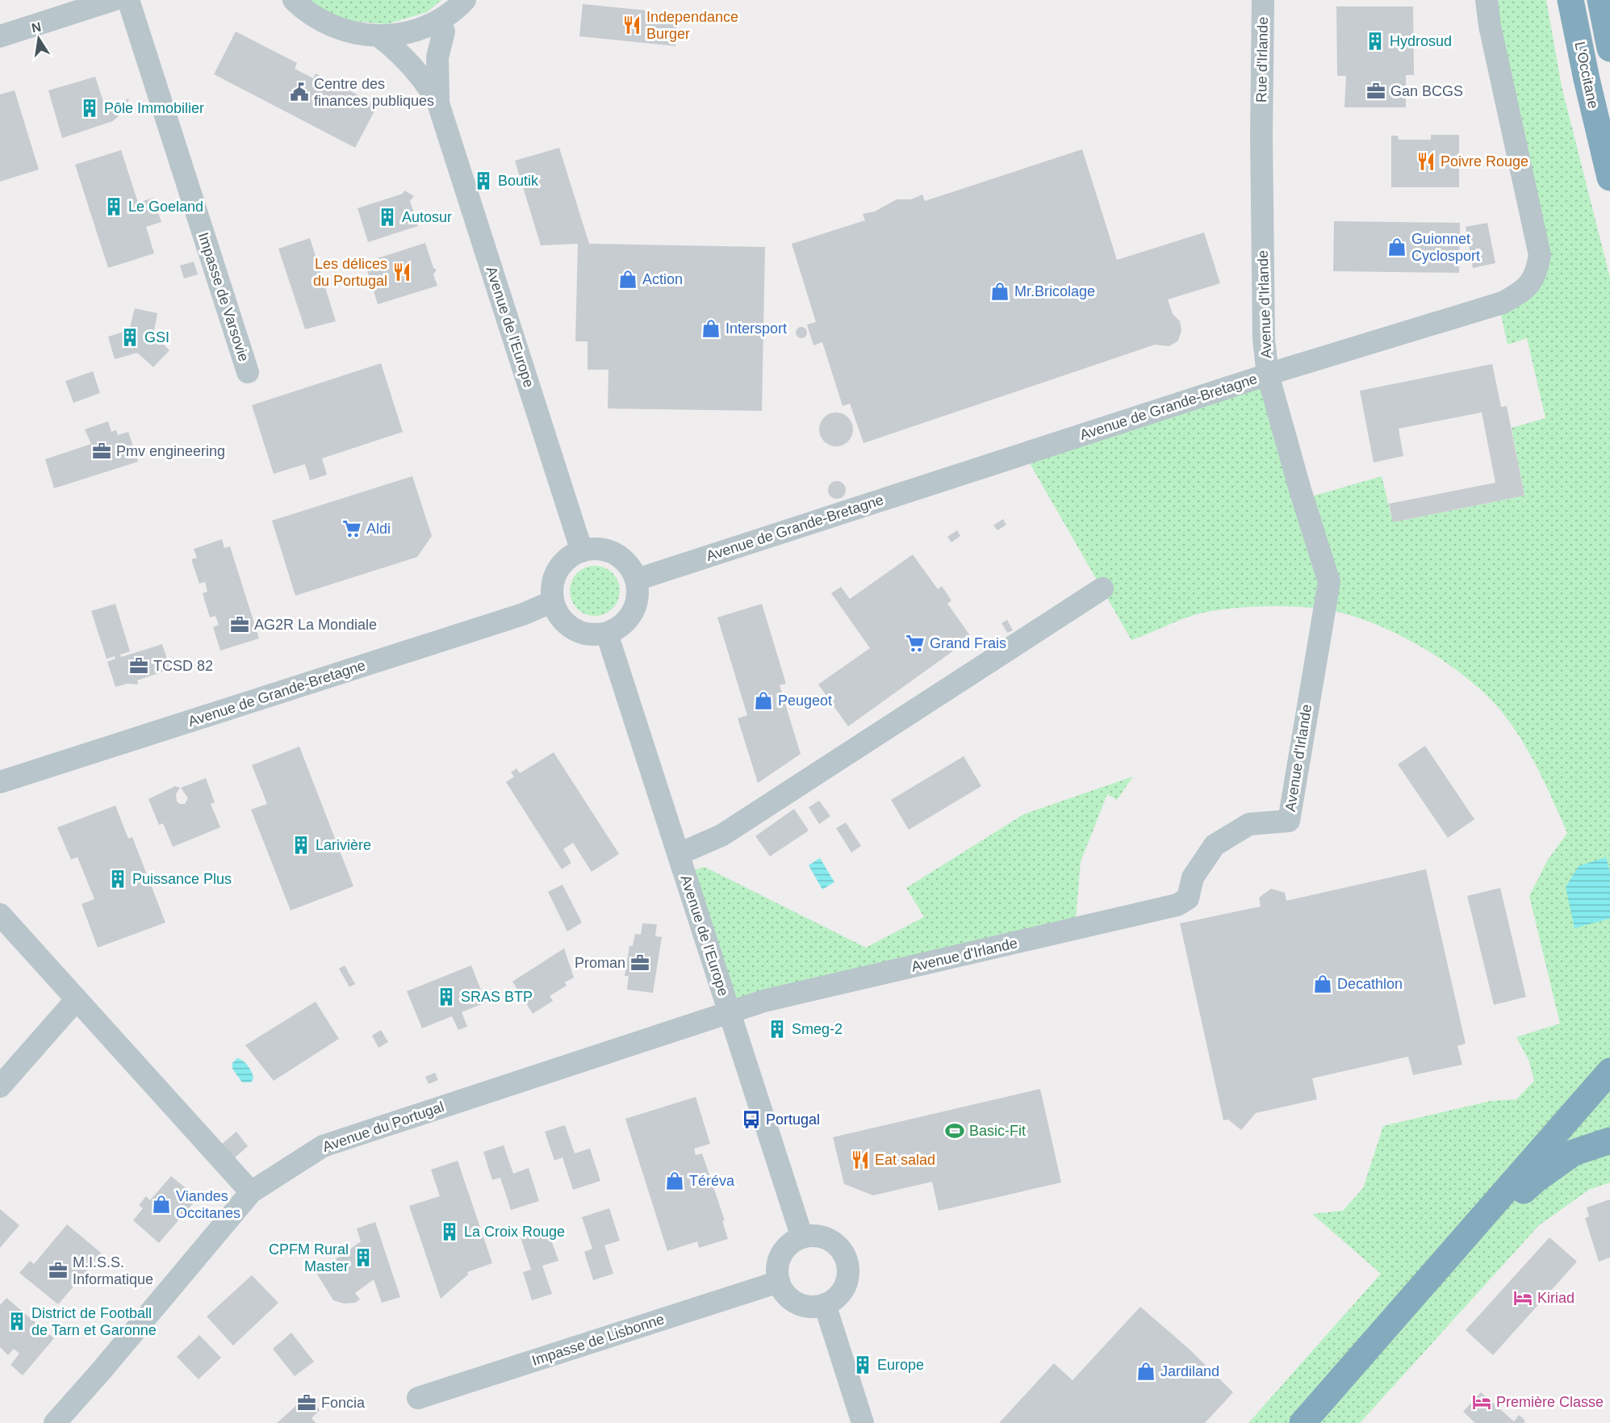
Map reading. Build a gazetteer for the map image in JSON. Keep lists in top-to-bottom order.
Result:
{
  "streets": {
    "highway": ["L'Occitane"],
    "street": [
      "Rue d'Irlande",
      "Impasse de Varsovie",
      "Avenue d'Irlande",
      "Avenue de l'Europe",
      "Avenue de Grande-Bretagne",
      "Avenue du Portugal",
      "Impasse de Lisbonne"
    ]
  },
  "crossings": [
    ["Rue d'Irlande", "Avenue d'Irlande"],
    ["Avenue d'Irlande", "Avenue de l'Europe"],
    ["Avenue d'Irlande", "Avenue de Grande-Bretagne"],
    ["Avenue d'Irlande", "Avenue du Portugal"],
    ["Avenue de l'Europe", "Avenue de Grande-Bretagne"],
    ["Avenue de l'Europe", "Avenue du Portugal"],
    ["Avenue de l'Europe", "Impasse de Lisbonne"]
  ],
  "places": {
    "restaurant": [
      "Independance Burger",
      "Poivre Rouge",
      "Les délices du Portugal",
      "Eat salad"
    ],
    "building": [
      "Hydrosud",
      "Pôle Immobilier",
      "Boutik",
      "Le Goeland",
      "Autosur",
      "GSI",
      "Larivière",
      "Puissance Plus",
      "SRAS BTP",
      "Smeg-2",
      "La Croix Rouge",
      "CPFM Rural Master",
      "District de Football de Tarn et Garonne",
      "Europe"
    ],
    "office": [
      "Gan BCGS",
      "Pmv engineering",
      "AG2R La Mondiale",
      "TCSD 82",
      "Proman",
      "M.I.S.S. Informatique",
      "Foncia"
    ],
    "public building": ["Centre des finances publiques"],
    "shop": [
      "Guionnet Cyclosport",
      "Action",
      "Mr.Bricolage",
      "Intersport",
      "Peugeot",
      "Decathlon",
      "Téréva",
      "Viandes Occitanes",
      "Jardiland"
    ],
    "supermarket": ["Aldi", "Grand Frais"],
    "bus stop": ["Portugal"],
    "sports": ["Basic-Fit"],
    "hotel": ["Kiriad", "Première Classe"]
  },
  "north": "top"
}
